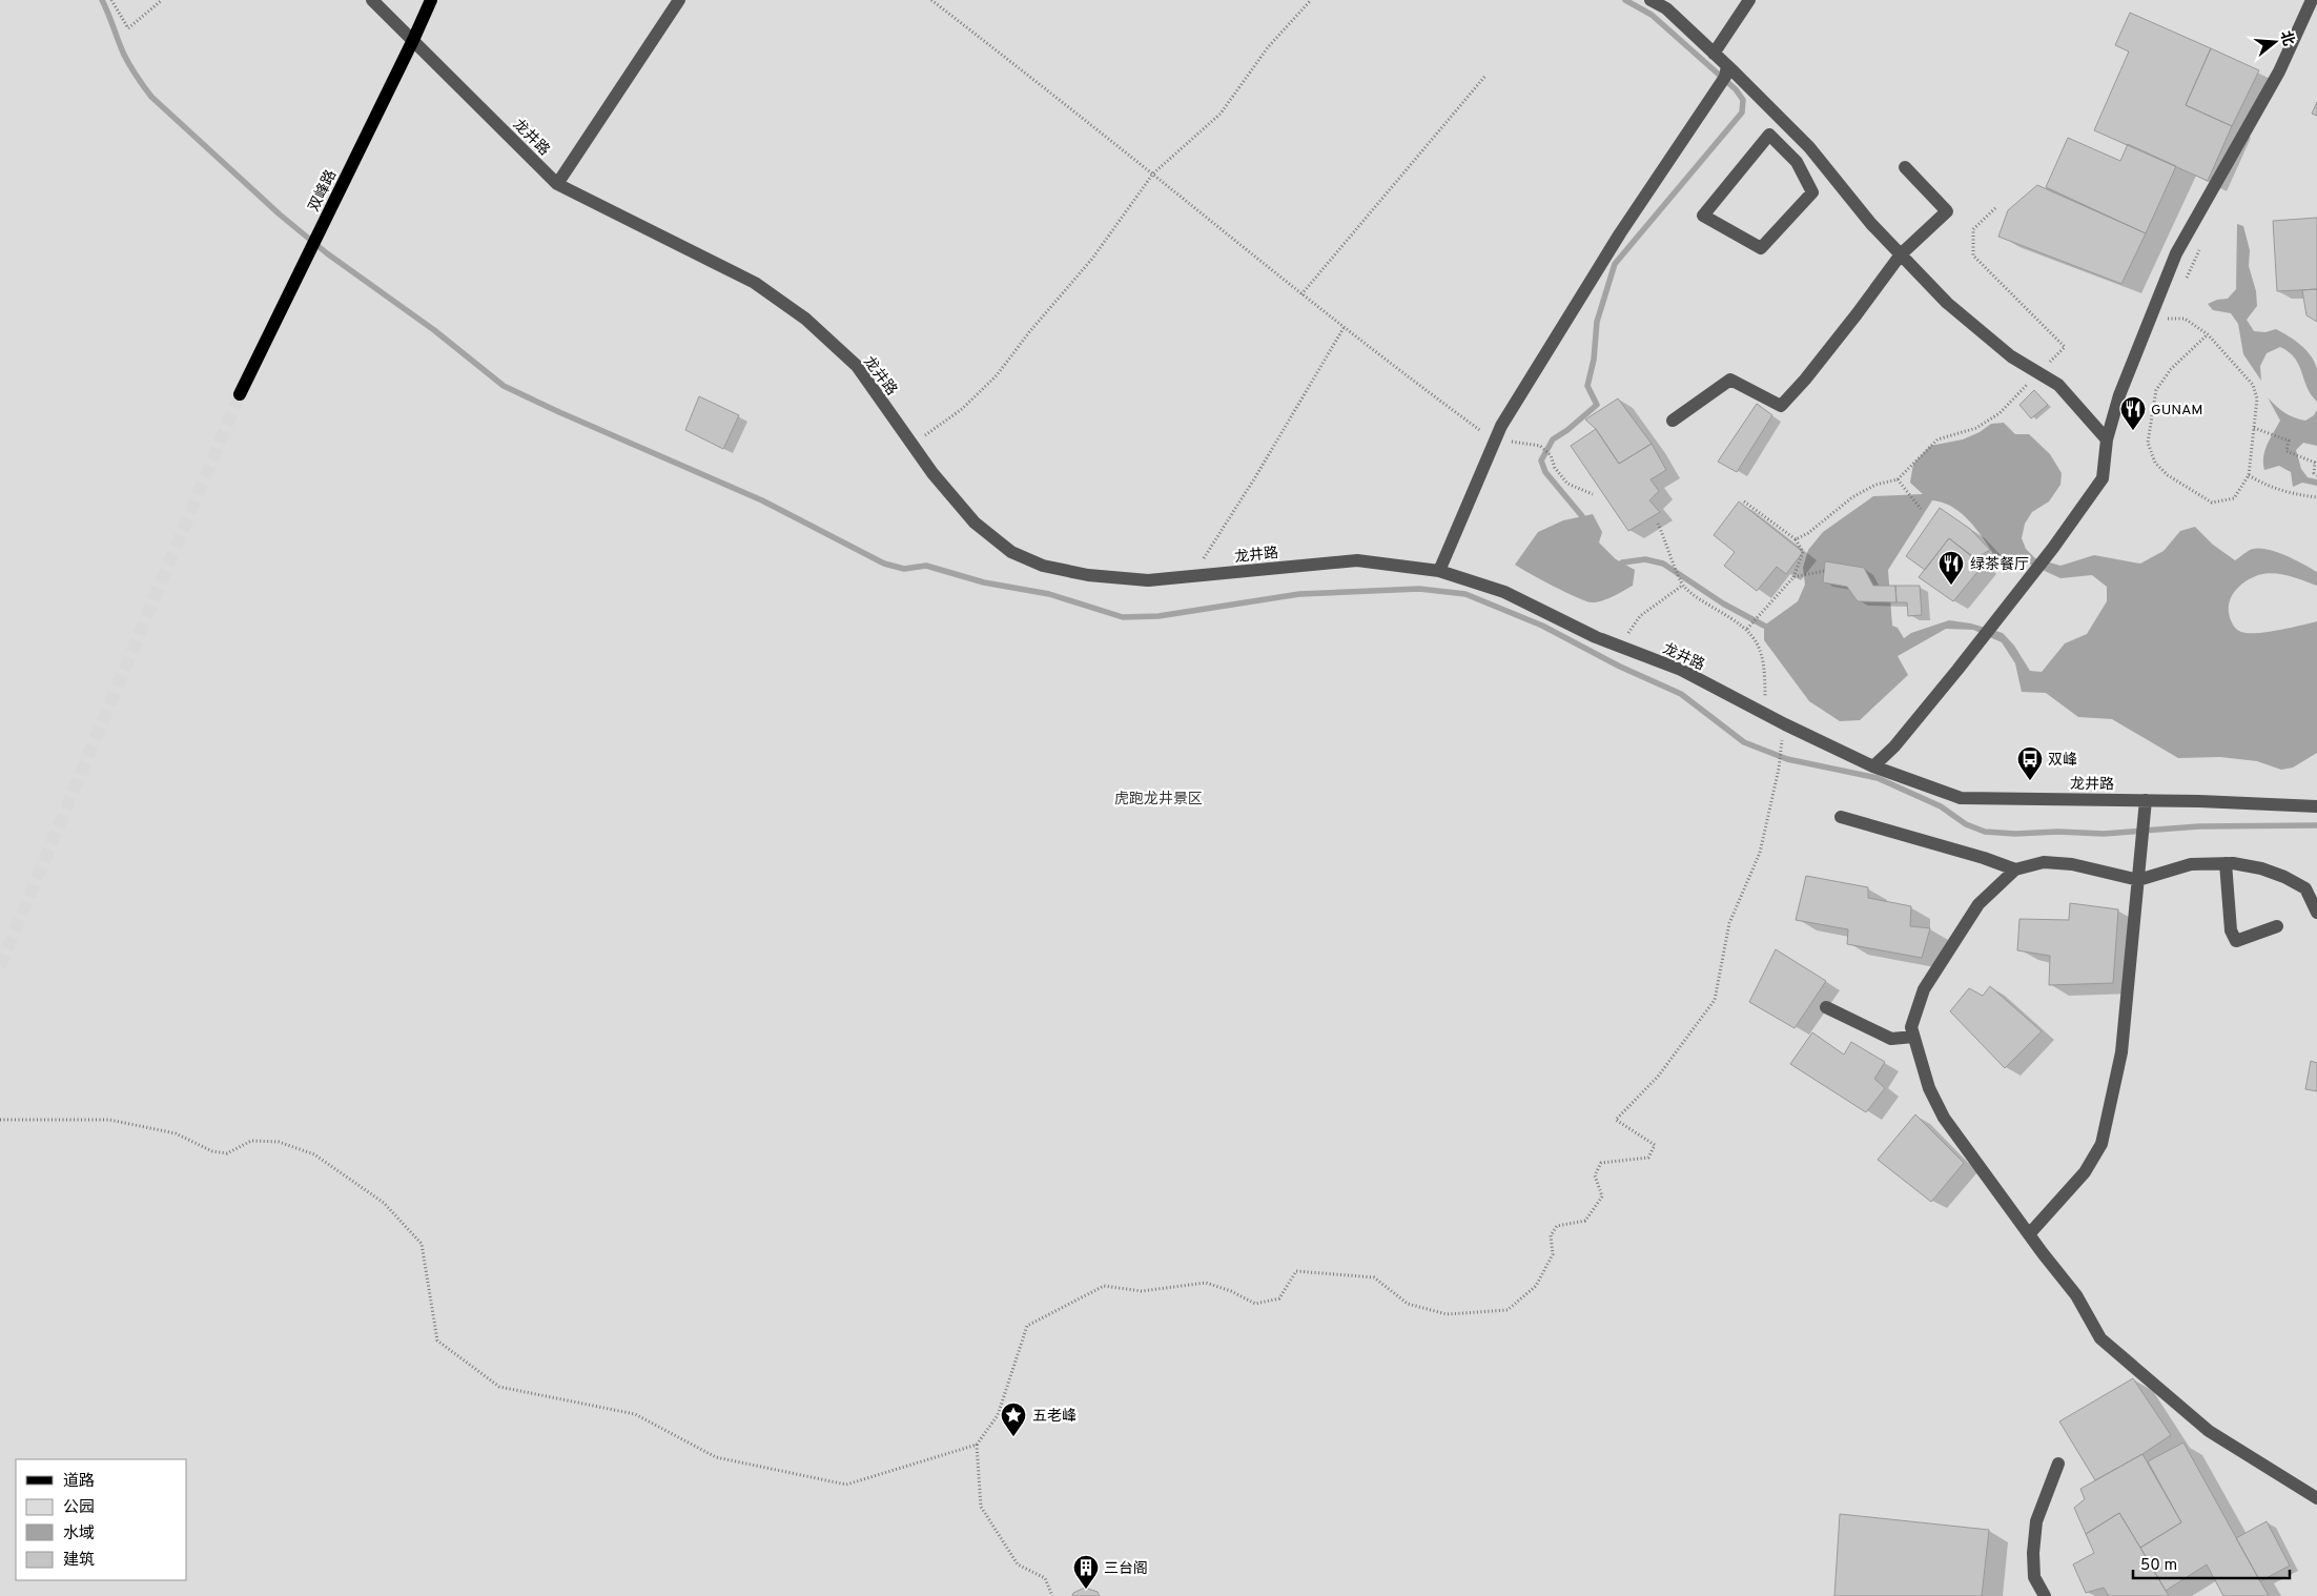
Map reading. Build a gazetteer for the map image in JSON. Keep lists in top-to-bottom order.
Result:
{
  "streets": {
    "main road": ["双峰路"],
    "street": ["龙井路"]
  },
  "crossings": [
    ["龙井路", "双峰路"]
  ],
  "parks": ["虎跑龙井景区"],
  "places": {
    "restaurant": ["GUNAM", "绿茶餐厅"],
    "bus stop": ["双峰"],
    "place": ["五老峰"],
    "building": ["三台阁"]
  },
  "legend": [
    "道路",
    "公园",
    "水域",
    "建筑"
  ],
  "scale_bar": "50 m",
  "north": "right"
}
